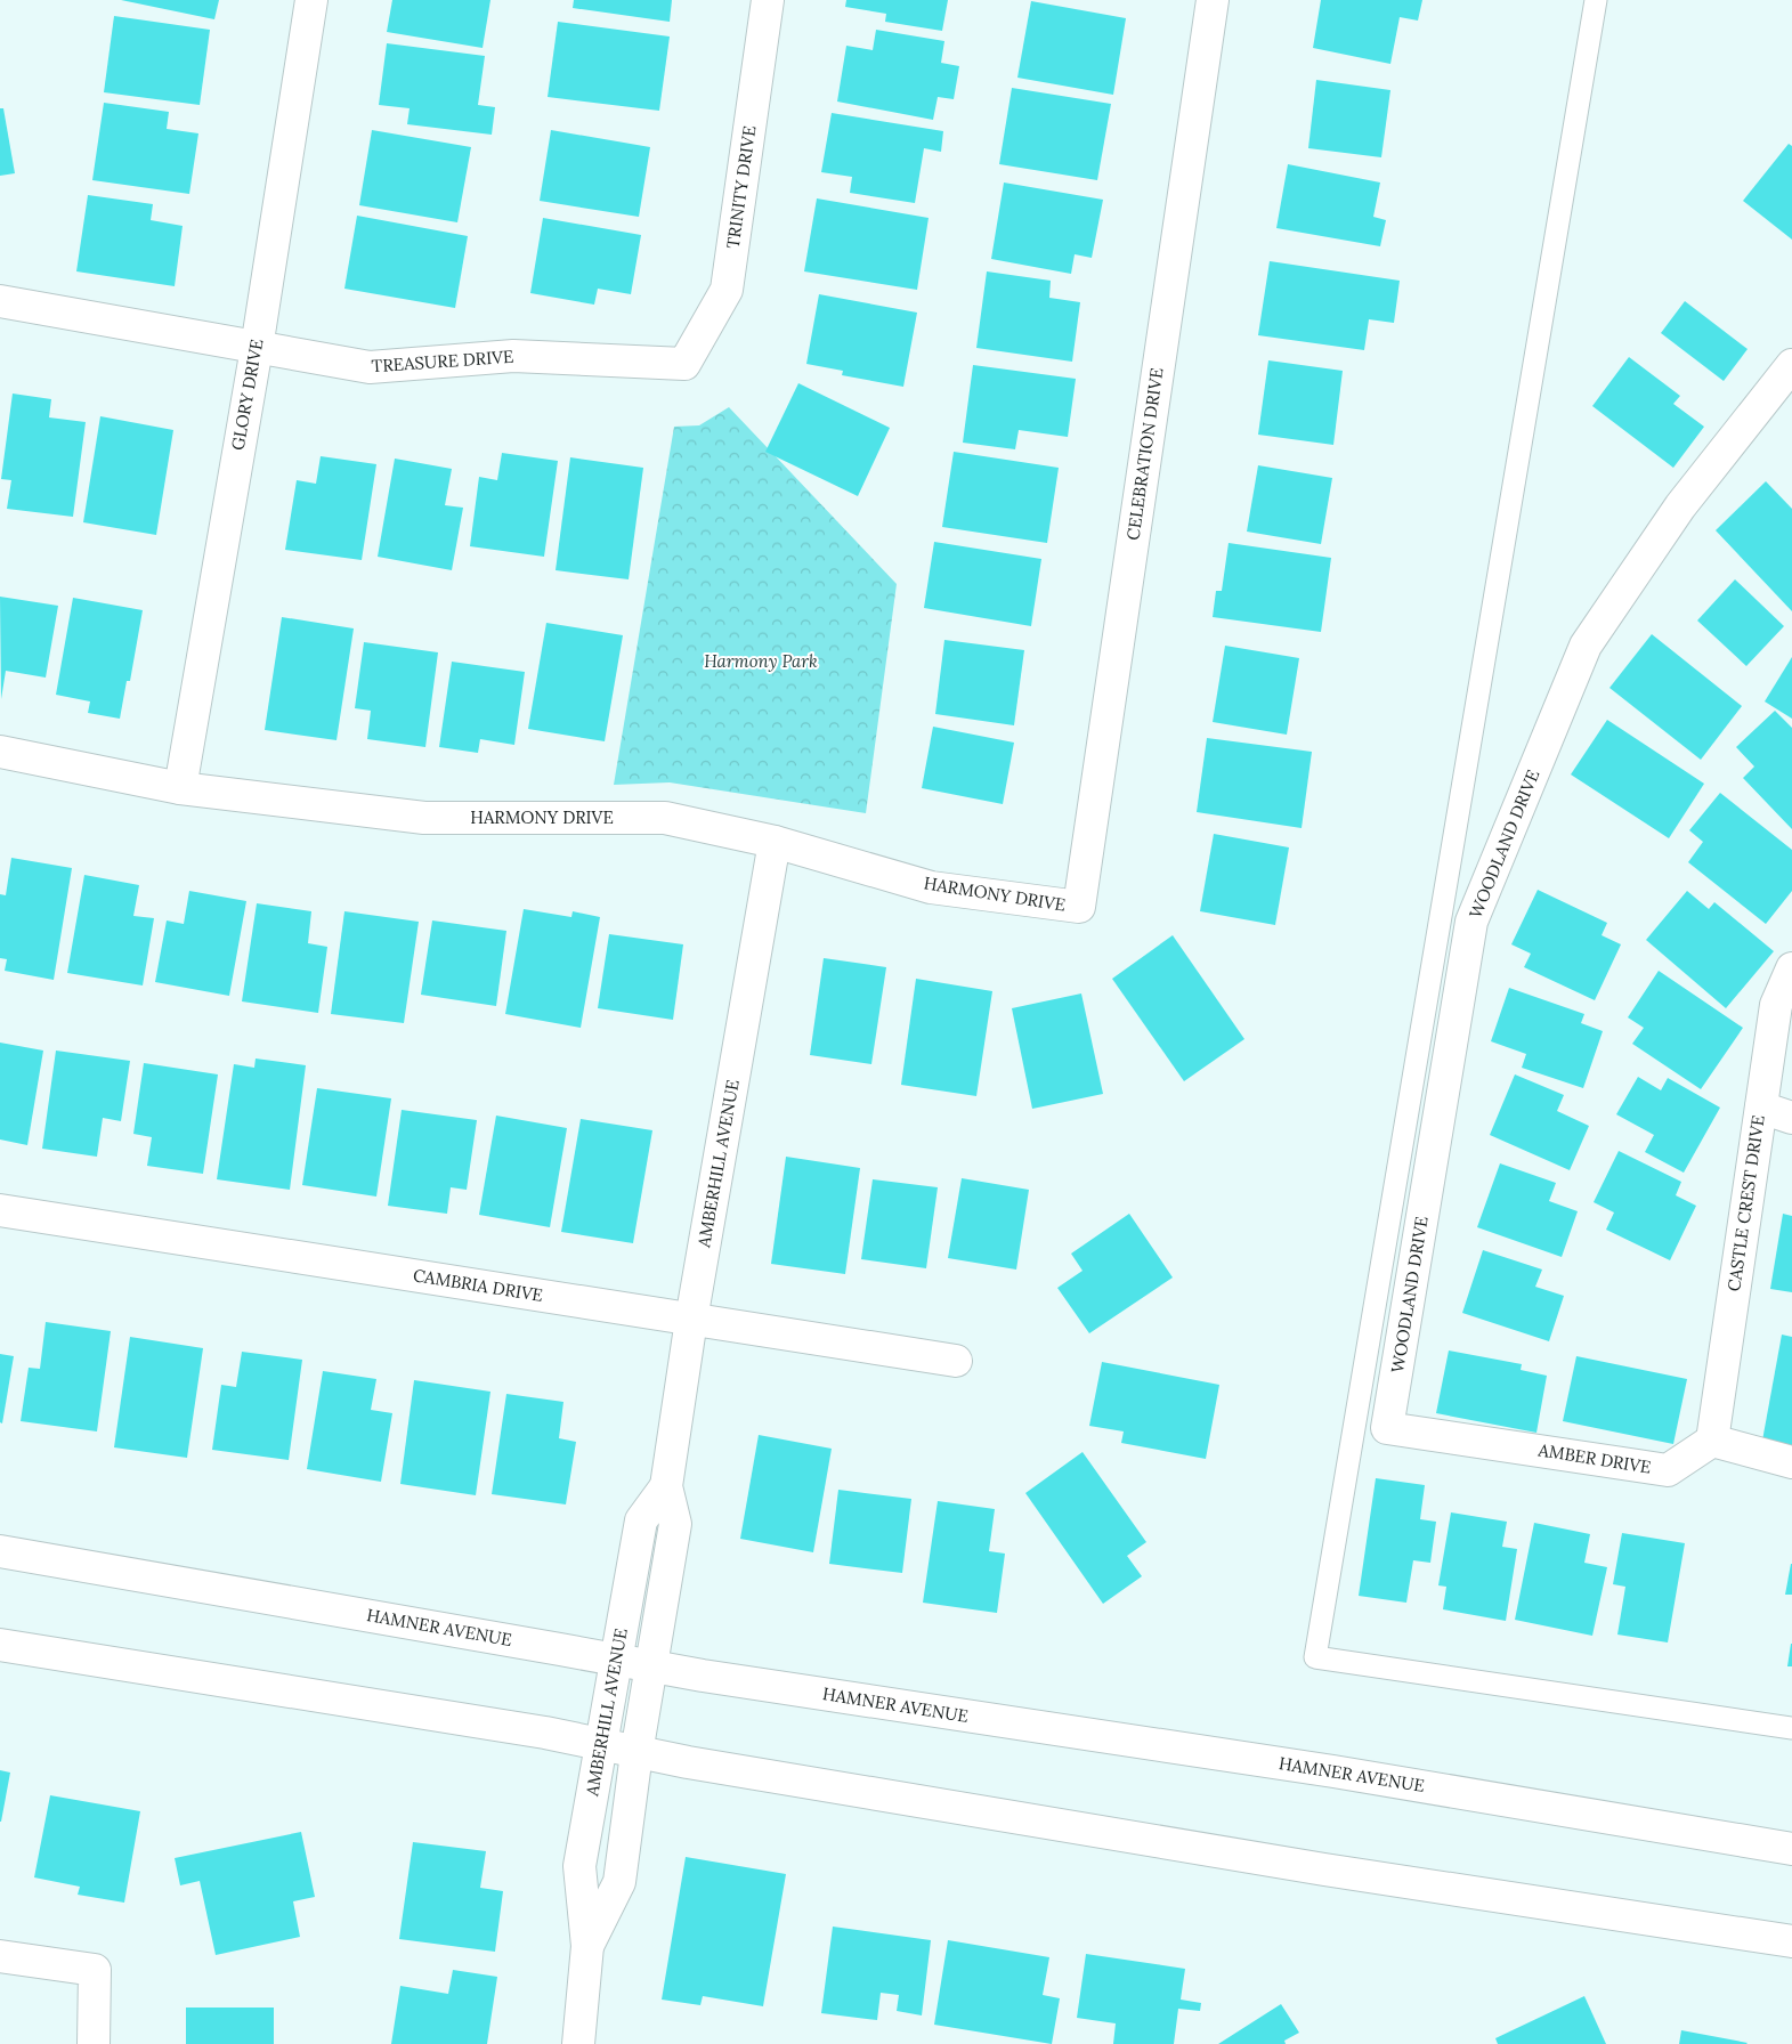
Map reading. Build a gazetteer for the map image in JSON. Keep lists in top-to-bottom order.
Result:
{
  "streets": {
    "street": [
      "TRINITY DRIVE",
      "TREASURE DRIVE",
      "GLORY DRIVE",
      "CELEBRATION DRIVE",
      "HARMONY DRIVE",
      "WOODLAND DRIVE",
      "AMBERHILL AVENUE",
      "CASTLE CREST DRIVE",
      "CAMBRIA DRIVE",
      "AMBER DRIVE",
      "HAMNER AVENUE"
    ]
  },
  "crossings": [
    ["TRINITY DRIVE", "TREASURE DRIVE"],
    ["TREASURE DRIVE", "GLORY DRIVE"],
    ["GLORY DRIVE", "HARMONY DRIVE"],
    ["CELEBRATION DRIVE", "HARMONY DRIVE"],
    ["HARMONY DRIVE", "AMBERHILL AVENUE"],
    ["WOODLAND DRIVE", "AMBER DRIVE"],
    ["AMBERHILL AVENUE", "CAMBRIA DRIVE"],
    ["AMBERHILL AVENUE", "HAMNER AVENUE"],
    ["CASTLE CREST DRIVE", "AMBER DRIVE"]
  ],
  "parks": ["Harmony Park"]
}
